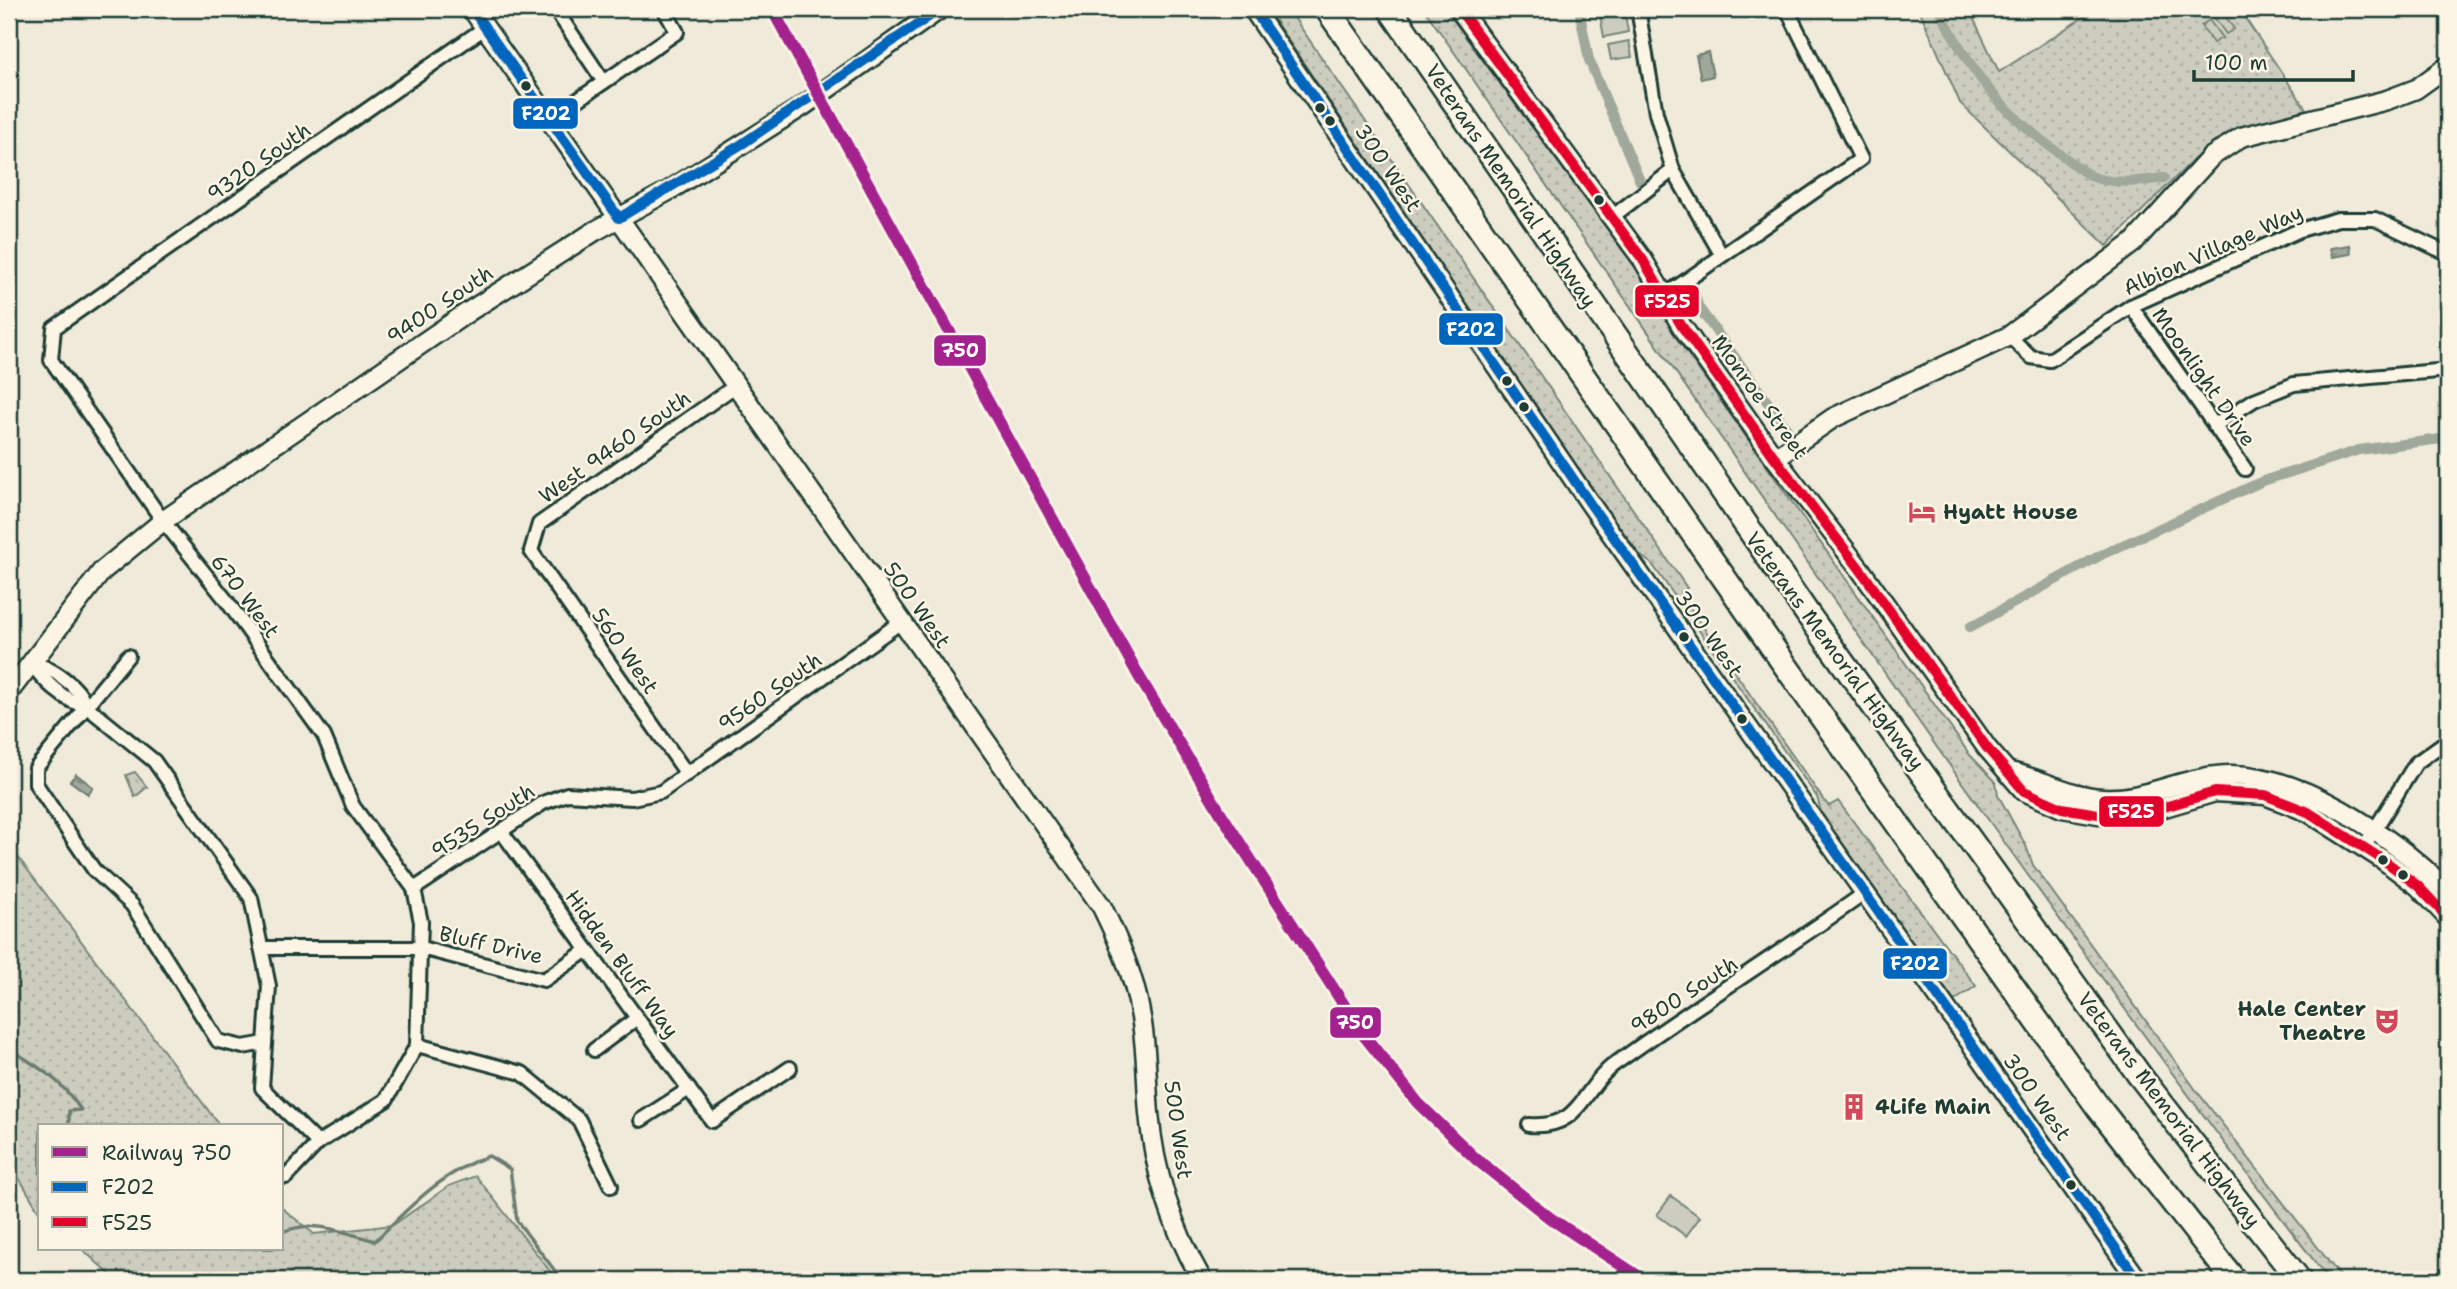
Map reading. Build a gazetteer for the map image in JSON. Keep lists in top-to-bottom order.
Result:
{
  "streets": {
    "highway": ["Veterans Memorial Highway"],
    "street": [
      "9320 South",
      "300 West",
      "Albion Village Way",
      "9400 South",
      "Moonlight Drive",
      "Monroe Street",
      "West 9460 South",
      "670 West",
      "500 West",
      "560 West",
      "9560 South",
      "9535 South",
      "Bluff Drive",
      "Hidden Bluff Way",
      "9800 South"
    ]
  },
  "crossings": [
    ["9320 South", "670 West"],
    ["9320 South", "500 West"],
    ["300 West", "9800 South"],
    ["Albion Village Way", "Moonlight Drive"],
    ["9400 South", "670 West"],
    ["9400 South", "500 West"],
    ["West 9460 South", "500 West"],
    ["West 9460 South", "560 West"],
    ["670 West", "9535 South"],
    ["500 West", "9560 South"],
    ["560 West", "9560 South"],
    ["9560 South", "9535 South"],
    ["9535 South", "Hidden Bluff Way"],
    ["Bluff Drive", "Hidden Bluff Way"]
  ],
  "places": {
    "hotel": ["Hyatt House"],
    "theatre": ["Hale Center Theatre"],
    "building": ["4Life Main"]
  },
  "lines": ["rail line 750", "transit line F202", "transit line F525"],
  "legend": ["Railway 750", "F202", "F525"],
  "scale_bar": "100 m"
}
